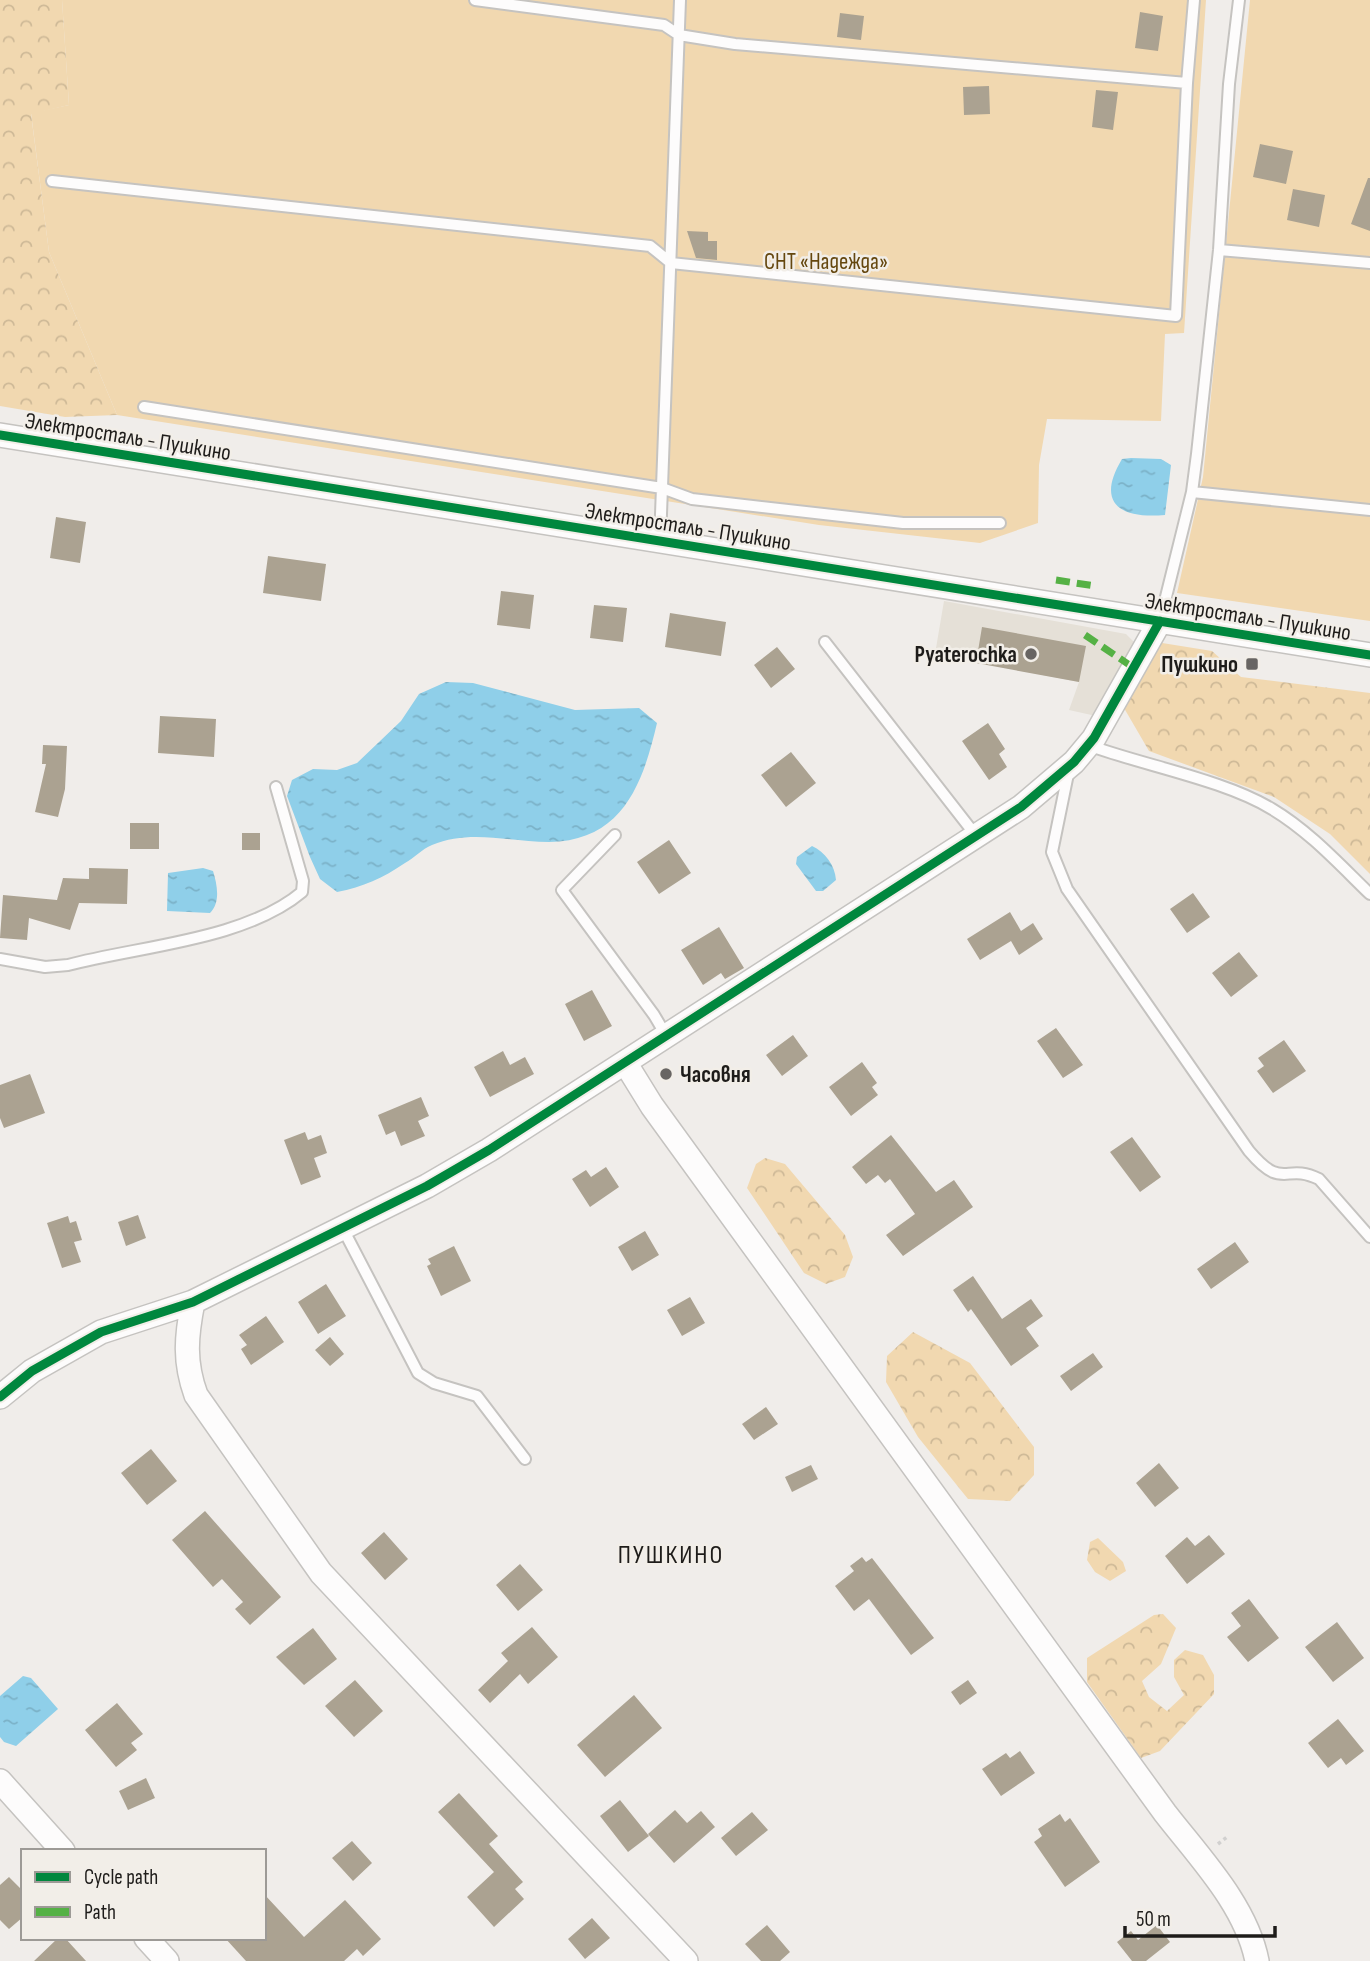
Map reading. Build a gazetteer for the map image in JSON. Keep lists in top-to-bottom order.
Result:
{
  "streets": {
    "street": ["Электросталь - Пушкино"]
  },
  "districts": ["ПУШКИНО"],
  "parks": ["СНТ «Надежда»"],
  "places": {
    "other": ["Pyaterochka", "Часовня"],
    "transit": ["Пушкино"]
  },
  "legend": ["Cycle path", "Path"],
  "scale_bar": "50 m"
}
